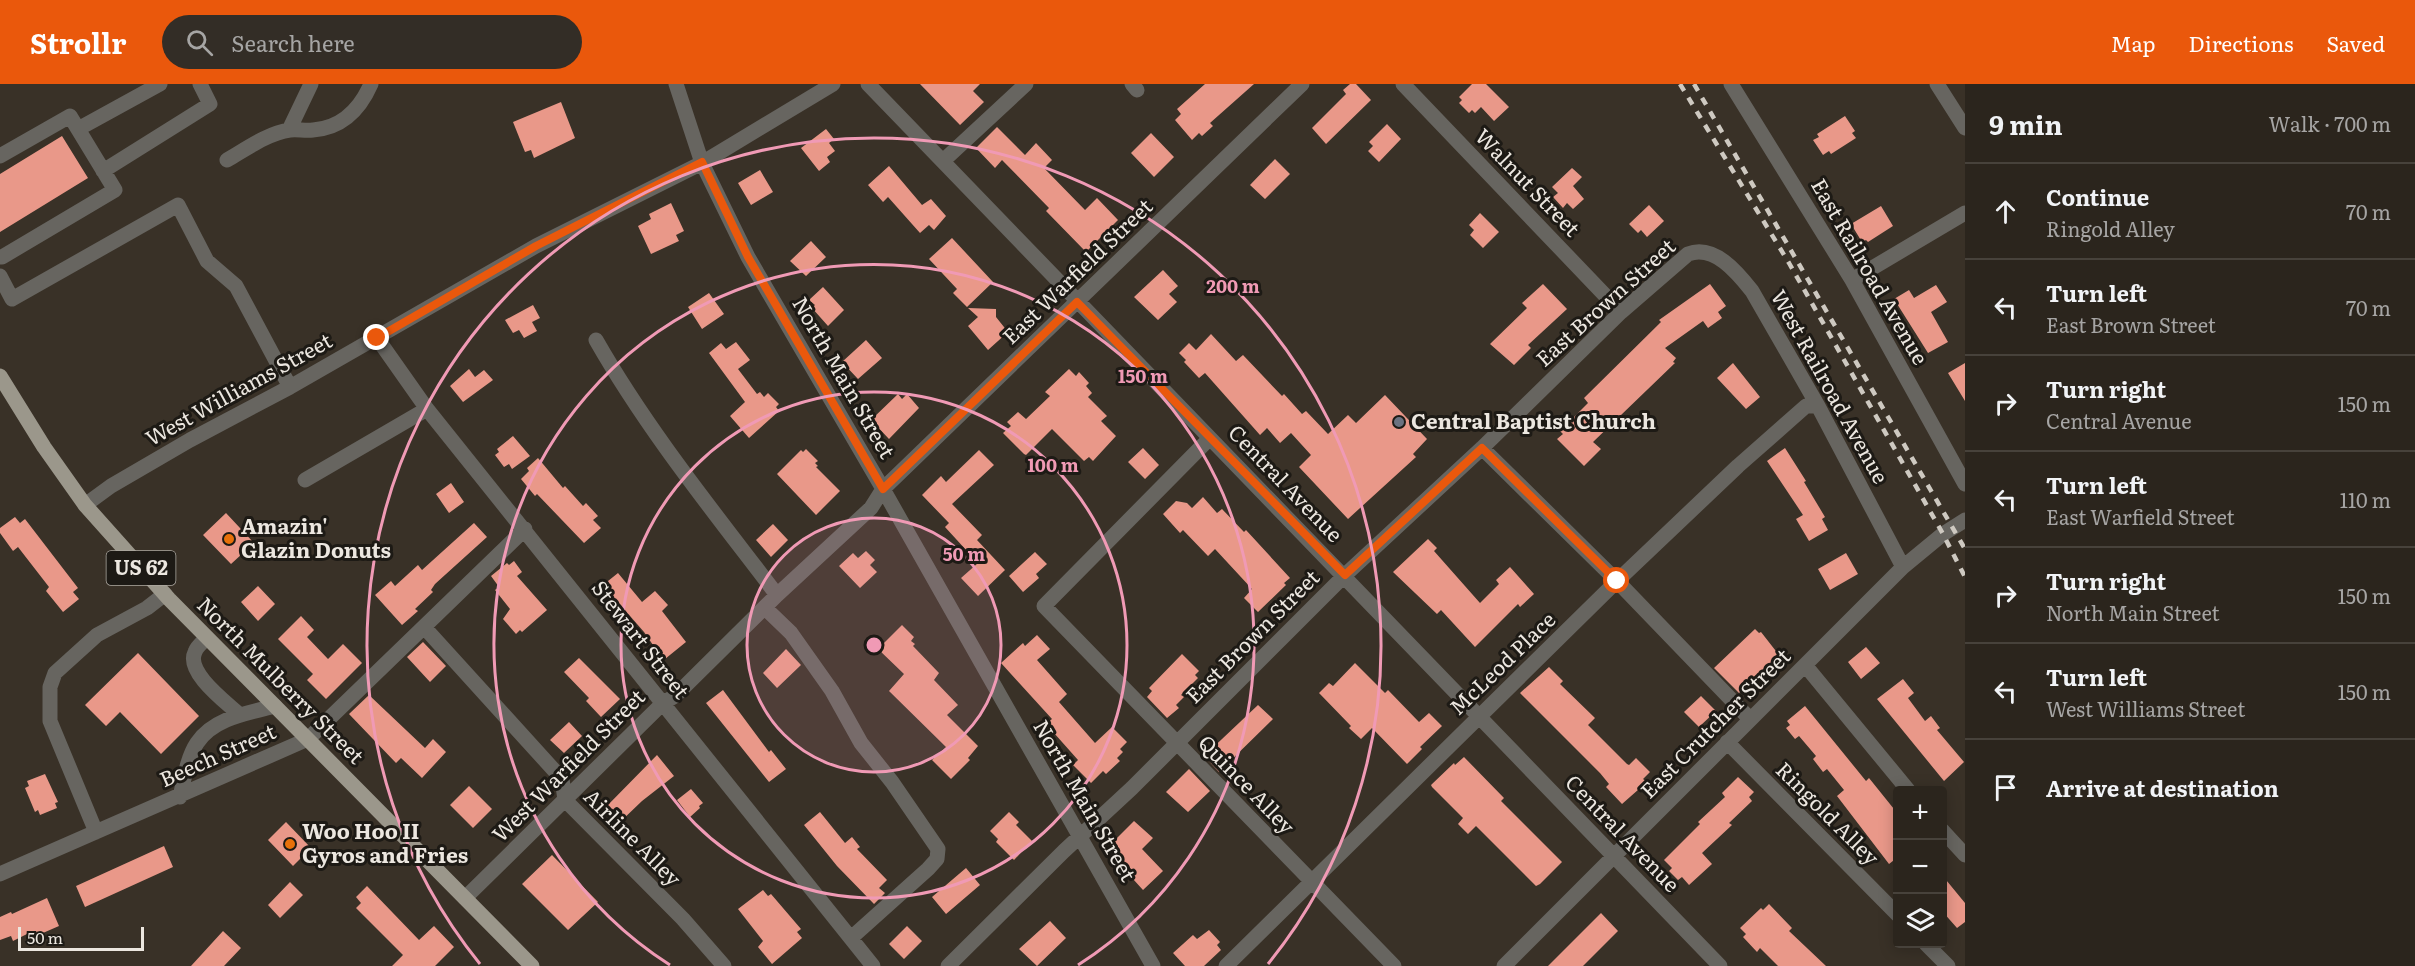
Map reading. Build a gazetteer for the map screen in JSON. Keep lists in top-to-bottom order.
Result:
{
  "streets": {
    "main road": ["US 62", "North Mulberry Street"],
    "street": [
      "Walnut Street",
      "East Warfield Street",
      "East Railroad Avenue",
      "East Brown Street",
      "North Main Street",
      "West Railroad Avenue",
      "West Williams Street",
      "Central Avenue",
      "Stewart Street",
      "McLeod Place",
      "East Crutcher Street",
      "Beech Street",
      "West Warfield Street",
      "Quince Alley",
      "Ringold Alley",
      "Airline Alley"
    ]
  },
  "crossings": [
    ["Walnut Street", "East Brown Street"],
    ["East Warfield Street", "North Main Street"],
    ["East Warfield Street", "Central Avenue"],
    ["East Warfield Street", "West Warfield Street"],
    ["East Brown Street", "North Main Street"],
    ["East Brown Street", "West Railroad Avenue"],
    ["East Brown Street", "Central Avenue"],
    ["East Brown Street", "Quince Alley"],
    ["North Main Street", "West Williams Street"],
    ["North Main Street", "West Warfield Street"],
    ["West Railroad Avenue", "McLeod Place"],
    ["West Railroad Avenue", "East Crutcher Street"],
    ["West Williams Street", "Stewart Street"],
    ["West Williams Street", "North Mulberry Street"],
    ["Central Avenue", "McLeod Place"],
    ["Central Avenue", "East Crutcher Street"],
    ["Central Avenue", "Quince Alley"],
    ["Stewart Street", "Beech Street"],
    ["Stewart Street", "West Warfield Street"],
    ["McLeod Place", "Quince Alley"],
    ["North Mulberry Street", "Beech Street"],
    ["North Mulberry Street", "West Warfield Street"],
    ["East Crutcher Street", "Ringold Alley"],
    ["Beech Street", "Airline Alley"],
    ["West Warfield Street", "Airline Alley"]
  ],
  "places": ["Central Baptist Church", "Amazin' Glazin Donuts", "Woo Hoo II Gyros and Fries"],
  "scale_bar": "50 m",
  "page": {
    "header": "Strollr",
    "search": "Search here",
    "nav": ["Map", "Directions", "Saved"],
    "heading": ["9 min", "Walk · 700 m"],
    "list": [
      ["Continue", "Ringold Alley", "70 m"],
      ["Turn left", "East Brown Street", "70 m"],
      ["Turn right", "Central Avenue", "150 m"],
      ["Turn left", "East Warfield Street", "110 m"],
      ["Turn right", "North Main Street", "150 m"],
      ["Turn left", "West Williams Street", "150 m"],
      "Arrive at destination"
    ],
    "map_buttons": ["+", "−"],
    "scale": "50 m"
  },
  "rings": [
    "200 m",
    "150 m",
    "100 m",
    "50 m"
  ]
}
